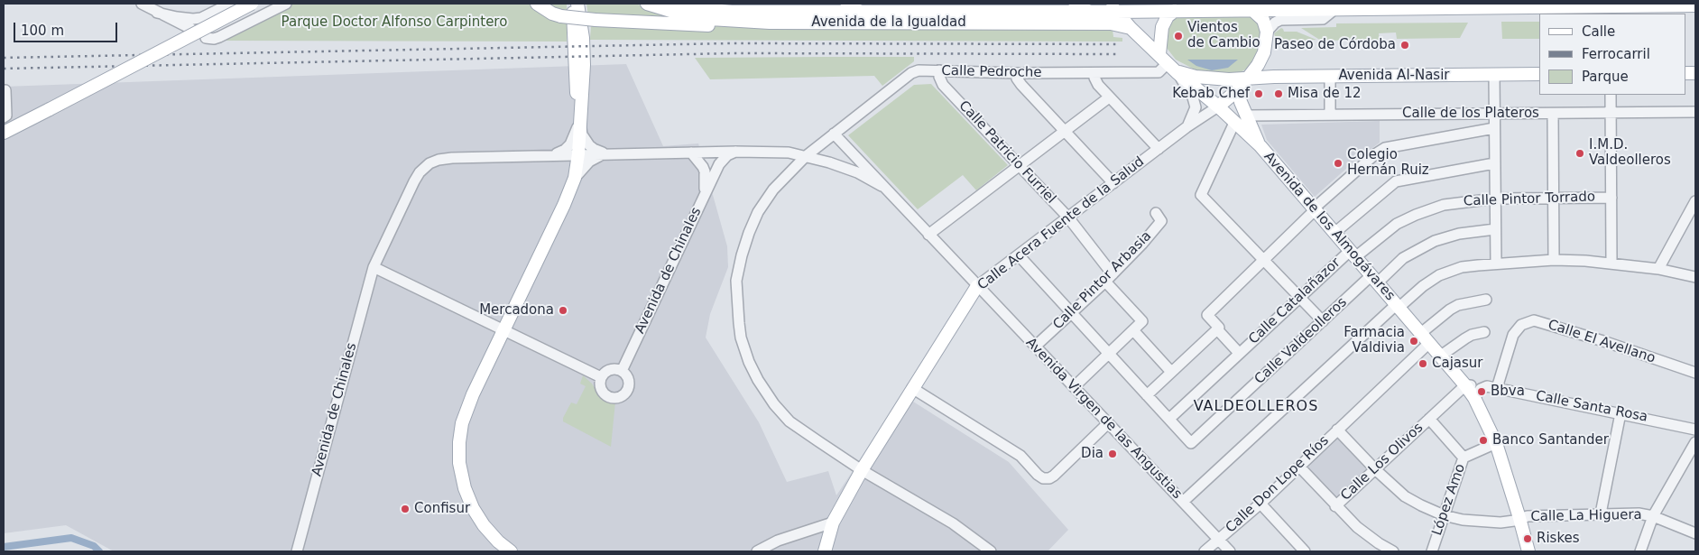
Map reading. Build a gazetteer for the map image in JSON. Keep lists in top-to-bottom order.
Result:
{
  "streets": {
    "main road": [
      "Avenida de la Igualdad",
      "Avenida Al-Nasir",
      "Calle Acera Fuente de la Salud",
      "Avenida de los Almogávares"
    ],
    "street": [
      "Calle Pedroche",
      "Calle de los Plateros",
      "Calle Patricio Furriel",
      "Calle Pintor Torrado",
      "Avenida de Chinales",
      "Calle Pintor Arbasia",
      "Calle Catalañazor",
      "Calle Valdeolleros",
      "Calle El Avellano",
      "Calle Santa Rosa",
      "Avenida Virgen de las Angustias",
      "Calle Los Olivos",
      "Calle Don Lope Ríos",
      "López Amo",
      "Calle La Higuera"
    ]
  },
  "crossings": [
    ["Avenida de la Igualdad", "Calle Pedroche"],
    ["Avenida de la Igualdad", "Avenida Al-Nasir"],
    ["Avenida de la Igualdad", "Avenida de los Almogávares"],
    ["Calle Pedroche", "Avenida Al-Nasir"],
    ["Calle Pedroche", "Calle Patricio Furriel"],
    ["Calle Pedroche", "Calle Acera Fuente de la Salud"],
    ["Calle Pedroche", "Avenida de los Almogávares"],
    ["Calle Pedroche", "Avenida Virgen de las Angustias"],
    ["Avenida Al-Nasir", "Avenida de los Almogávares"],
    ["Calle de los Plateros", "Avenida de los Almogávares"],
    ["Calle Patricio Furriel", "Calle Acera Fuente de la Salud"],
    ["Calle Patricio Furriel", "Calle Pintor Arbasia"],
    ["Calle Pintor Torrado", "Avenida de los Almogávares"],
    ["Calle Pintor Torrado", "Calle Catalañazor"],
    ["Calle Acera Fuente de la Salud", "Avenida de los Almogávares"],
    ["Calle Acera Fuente de la Salud", "Avenida Virgen de las Angustias"],
    ["Avenida de los Almogávares", "Calle Catalañazor"],
    ["Avenida de los Almogávares", "Calle Valdeolleros"],
    ["Avenida de los Almogávares", "Calle Santa Rosa"],
    ["Avenida de los Almogávares", "Calle Los Olivos"],
    ["Avenida de los Almogávares", "Calle Don Lope Ríos"],
    ["Avenida de los Almogávares", "López Amo"],
    ["Avenida de los Almogávares", "Calle La Higuera"],
    ["Calle Pintor Arbasia", "Avenida Virgen de las Angustias"],
    ["Calle Catalañazor", "Calle Valdeolleros"],
    ["Calle El Avellano", "Calle Santa Rosa"],
    ["Calle Santa Rosa", "Calle Los Olivos"],
    ["Avenida Virgen de las Angustias", "Calle Don Lope Ríos"],
    ["Calle Los Olivos", "Calle La Higuera"],
    ["Calle Don Lope Ríos", "Calle La Higuera"],
    ["López Amo", "Calle La Higuera"]
  ],
  "districts": ["VALDEOLLEROS"],
  "parks": ["Parque Doctor Alfonso Carpintero"],
  "places": [
    "Vientos de Cambio",
    "Paseo de Córdoba",
    "Kebab Chef",
    "Misa de 12",
    "I.M.D. Valdeolleros",
    "Colegio Hernán Ruiz",
    "Mercadona",
    "Farmacia Valdivia",
    "Cajasur",
    "Bbva",
    "Banco Santander",
    "Dia",
    "Confisur",
    "Riskes"
  ],
  "legend": ["Calle", "Ferrocarril", "Parque"],
  "scale_bar": "100 m"
}
